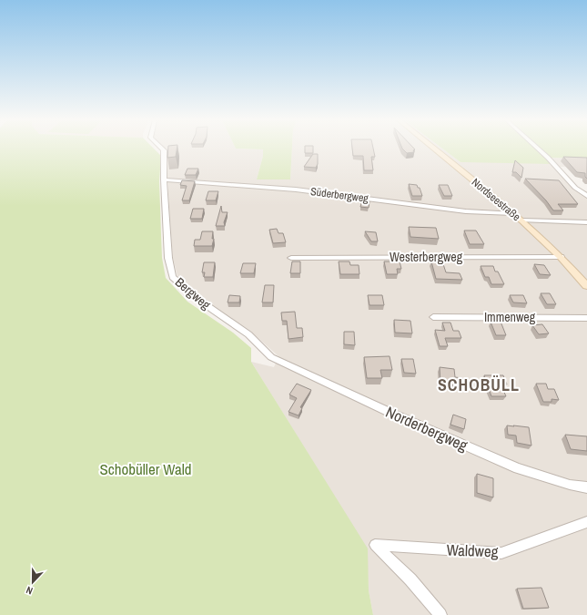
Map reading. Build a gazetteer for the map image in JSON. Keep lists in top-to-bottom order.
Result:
{
  "streets": {
    "main road": ["Nordseestraße"],
    "street": [
      "Süderbergweg",
      "Westerbergweg",
      "Bergweg",
      "Immenweg",
      "Norderbergweg",
      "Waldweg"
    ]
  },
  "crossings": [
    ["Süderbergweg", "Nordseestraße"],
    ["Süderbergweg", "Bergweg"],
    ["Nordseestraße", "Westerbergweg"],
    ["Bergweg", "Norderbergweg"]
  ],
  "districts": ["SCHOBÜLL"],
  "parks": ["Schobüller Wald"],
  "north": "bottom"
}
